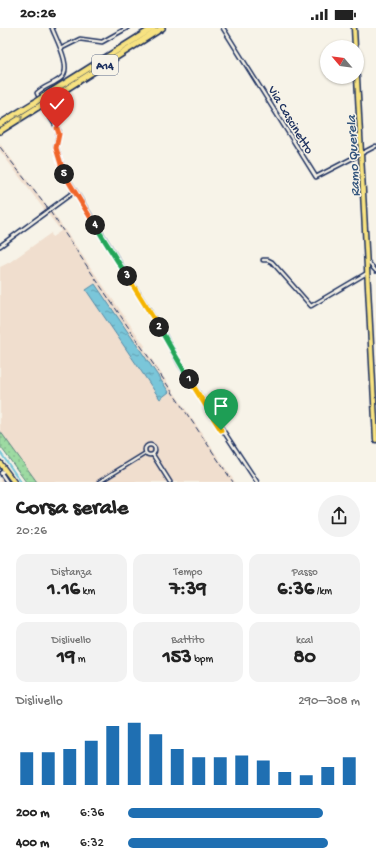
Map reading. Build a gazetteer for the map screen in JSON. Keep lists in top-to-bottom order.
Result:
{
  "streets": {
    "highway": ["A14"],
    "street": ["Via Cascinetto"]
  },
  "water": ["Ramo Querela"],
  "north": "top left",
  "page": {
    "status": "20:26",
    "pins": [
      "5",
      "4",
      "3",
      "2",
      "1"
    ],
    "heading": ["Corsa serale", "20:26"],
    "stats": [
      ["Distanza", "1.16 km"],
      ["Tempo", "7:39"],
      ["Passo", "6:36 /km"],
      ["Dislivello", "19 m"],
      ["Battito", "153 bpm"],
      ["kcal", "80"]
    ],
    "chart": ["Dislivello", "290–308 m"],
    "list": [
      {
        "name": "200 m",
        "note": "6:36"
      },
      {
        "name": "400 m",
        "note": "6:32"
      }
    ]
  }
}
